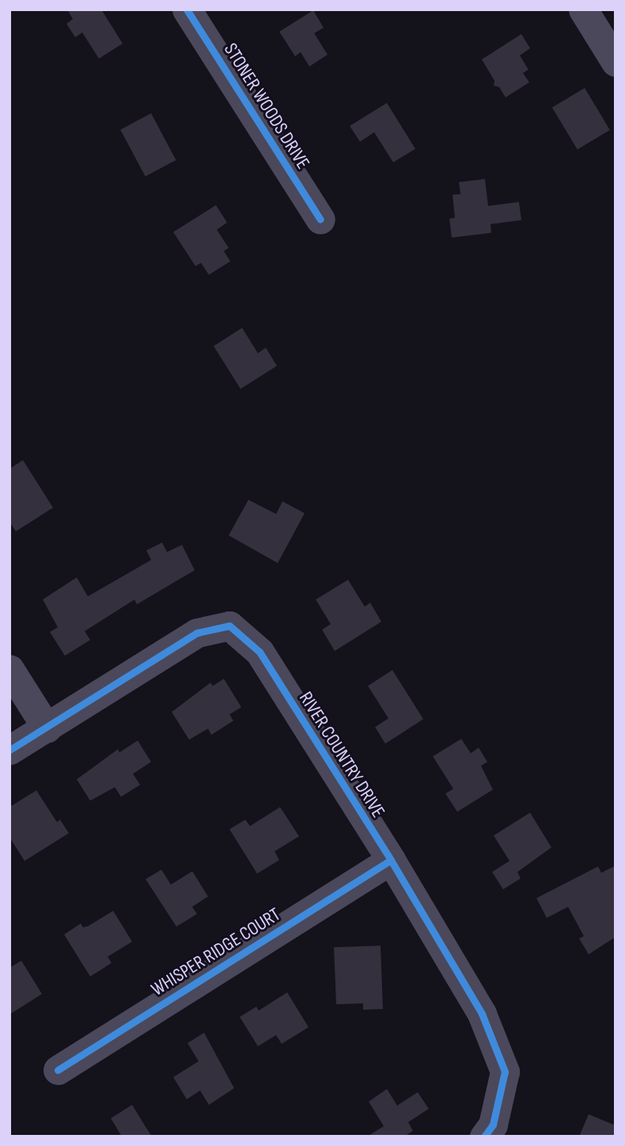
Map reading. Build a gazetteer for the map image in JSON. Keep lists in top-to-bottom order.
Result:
{
  "streets": {
    "street": ["STONER WOODS DRIVE", "RIVER COUNTRY DRIVE", "WHISPER RIDGE COURT"]
  },
  "crossings": [
    ["RIVER COUNTRY DRIVE", "WHISPER RIDGE COURT"]
  ]
}
